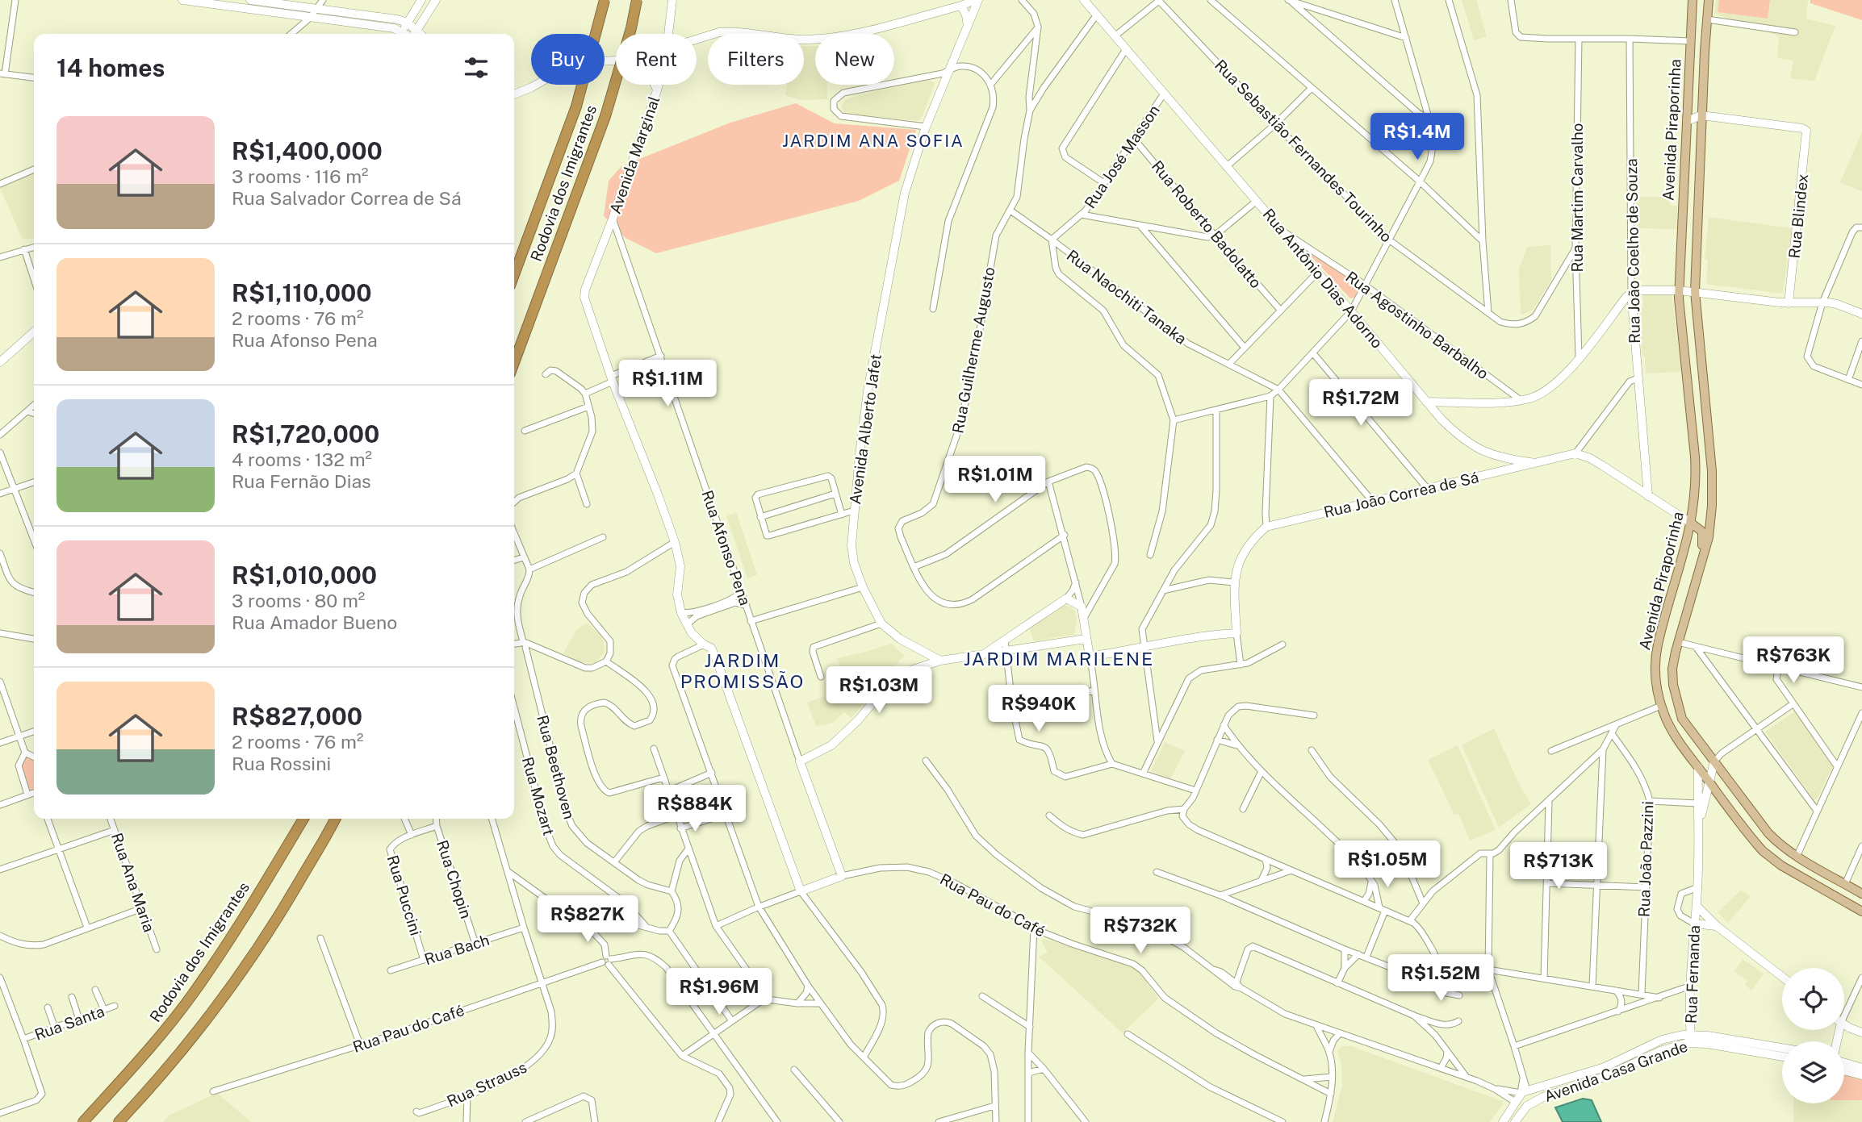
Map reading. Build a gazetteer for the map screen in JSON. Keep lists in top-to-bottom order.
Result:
{
  "streets": {
    "highway": ["Rodovia dos Imigrantes"],
    "main road": ["Avenida Piraporinha"],
    "street": [
      "Rua Sebastião Fernandes Tourinho",
      "Avenida Marginal",
      "Rua José Masson",
      "Rua Martim Carvalho",
      "Rua Blindex",
      "Rua Roberto Badolatto",
      "Rua João Coelho de Souza",
      "Rua Antônio Dias Adorno",
      "Rua Naochiti Tanaka",
      "Rua Agostinho Barbalho",
      "Rua Guilherme Augusto",
      "Avenida Alberto Jafet",
      "Rua João Correa de Sá",
      "Rua Afonso Pena",
      "Rua Beethoven",
      "Rua Mozart",
      "Rua João Pazzini",
      "Rua Chopin",
      "Rua Ana Maria",
      "Rua Puccini",
      "Rua Pau do Café",
      "Rua Bach",
      "Rua Fernanda",
      "Rua Santa",
      "Avenida Casa Grande",
      "Rua Strauss"
    ]
  },
  "crossings": [
    ["Avenida Piraporinha", "Rua Blindex"],
    ["Rua Sebastião Fernandes Tourinho", "Rua Martim Carvalho"],
    ["Avenida Marginal", "Rua Afonso Pena"],
    ["Rua José Masson", "Rua Roberto Badolatto"],
    ["Rua José Masson", "Rua Antônio Dias Adorno"],
    ["Rua José Masson", "Rua Naochiti Tanaka"],
    ["Rua Antônio Dias Adorno", "Rua Agostinho Barbalho"],
    ["Rua Antônio Dias Adorno", "Rua João Correa de Sá"],
    ["Rua Naochiti Tanaka", "Rua Guilherme Augusto"],
    ["Rua Afonso Pena", "Rua Pau do Café"],
    ["Rua Chopin", "Rua Puccini"],
    ["Rua Chopin", "Rua Bach"],
    ["Rua Puccini", "Rua Bach"],
    ["Rua Pau do Café", "Rua Strauss"],
    ["Rua Bach", "Rua Strauss"],
    ["Rua Fernanda", "Avenida Casa Grande"]
  ],
  "districts": ["JARDIM ANA SOFIA", "JARDIM MARILENE", "JARDIM PROMISSÃO"],
  "page": {
    "chip": [
      "Buy",
      "Rent",
      "Filters",
      "New"
    ],
    "heading": "14 homes",
    "list": [
      {
        "name": "R$1,400,000",
        "note": "3 rooms · 116 m² · Rua Salvador Correa de Sá"
      },
      {
        "name": "R$1,110,000",
        "note": "2 rooms · 76 m² · Rua Afonso Pena"
      },
      {
        "name": "R$1,720,000",
        "note": "4 rooms · 132 m² · Rua Fernão Dias"
      },
      {
        "name": "R$1,010,000",
        "note": "3 rooms · 80 m² · Rua Amador Bueno"
      },
      {
        "name": "R$827,000",
        "note": "2 rooms · 76 m² · Rua Rossini"
      }
    ],
    "price": [
      "R$1.4M",
      "R$1.11M",
      "R$1.72M",
      "R$1.01M",
      "R$763K",
      "R$1.03M",
      "R$940K",
      "R$884K",
      "R$1.05M",
      "R$713K",
      "R$827K",
      "R$732K",
      "R$1.52M",
      "R$1.96M"
    ]
  }
}
